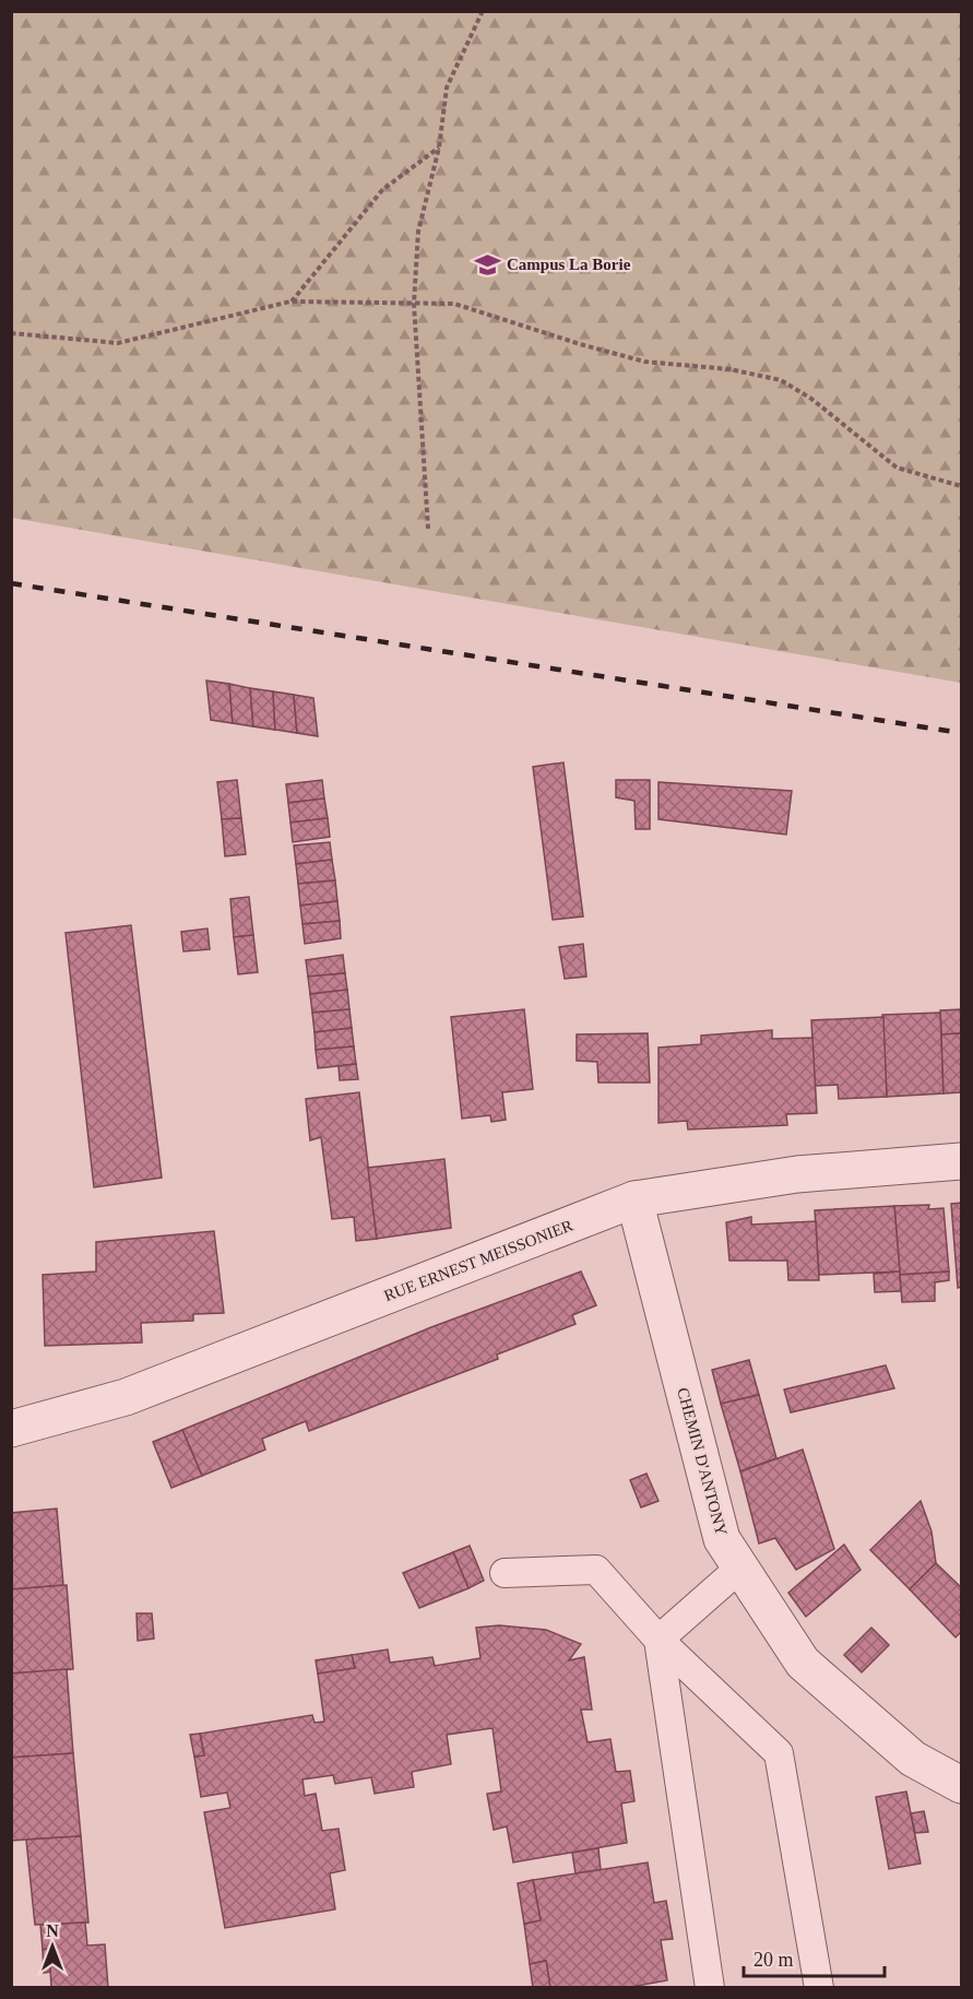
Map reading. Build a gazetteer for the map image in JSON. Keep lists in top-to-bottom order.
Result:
{
  "streets": {
    "street": ["RUE ERNEST MEISSONIER", "CHEMIN D'ANTONY"]
  },
  "crossings": [
    ["RUE ERNEST MEISSONIER", "CHEMIN D'ANTONY"]
  ],
  "places": {
    "school or university": ["Campus La Borie"]
  },
  "scale_bar": "20 m",
  "north": "top"
}
